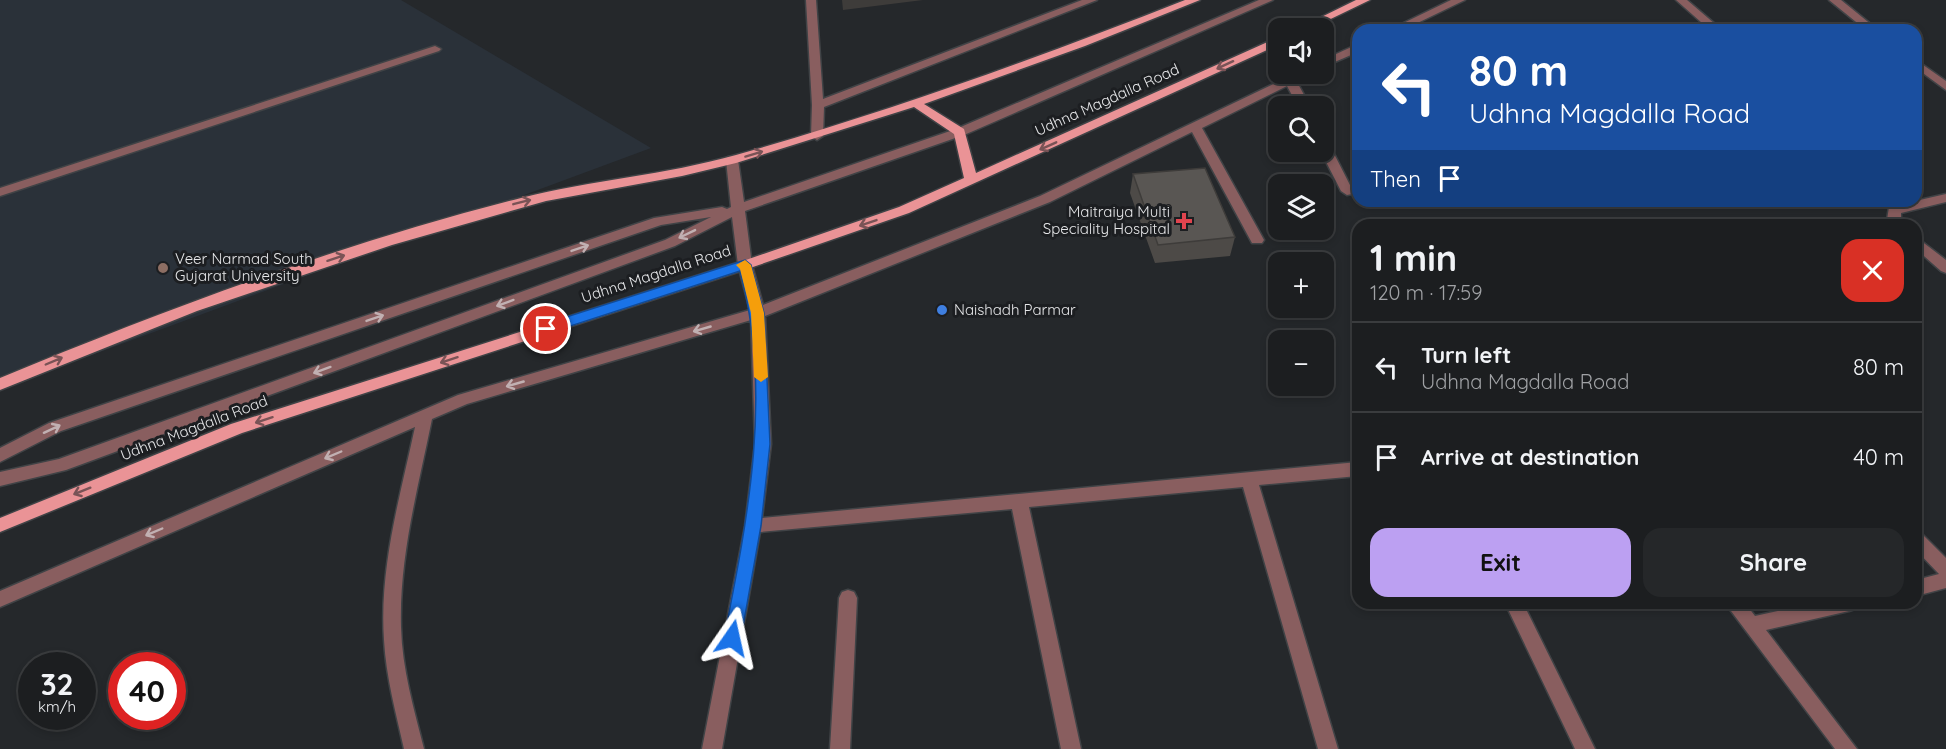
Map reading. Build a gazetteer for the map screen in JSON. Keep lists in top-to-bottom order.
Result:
{
  "streets": {
    "main road": ["Udhna Magdalla Road"]
  },
  "places": {
    "health": ["Maitraiya Multi Speciality Hospital"],
    "other": ["Veer Narmad South Gujarat University", "Naishadh Parmar"]
  },
  "page": {
    "map_buttons": ["+", "−"],
    "turn": ["80 m", "Udhna Magdalla Road"],
    "then": "Then",
    "heading": ["1 min", "120 m · 17:59"],
    "list": [
      {
        "name": "Turn left",
        "note": "Udhna Magdalla Road",
        "value": "80 m"
      },
      {
        "name": "Arrive at destination",
        "value": "40 m"
      }
    ],
    "buttons": ["Exit", "Share"],
    "speed": "32 km/h",
    "limit": "40"
  }
}
